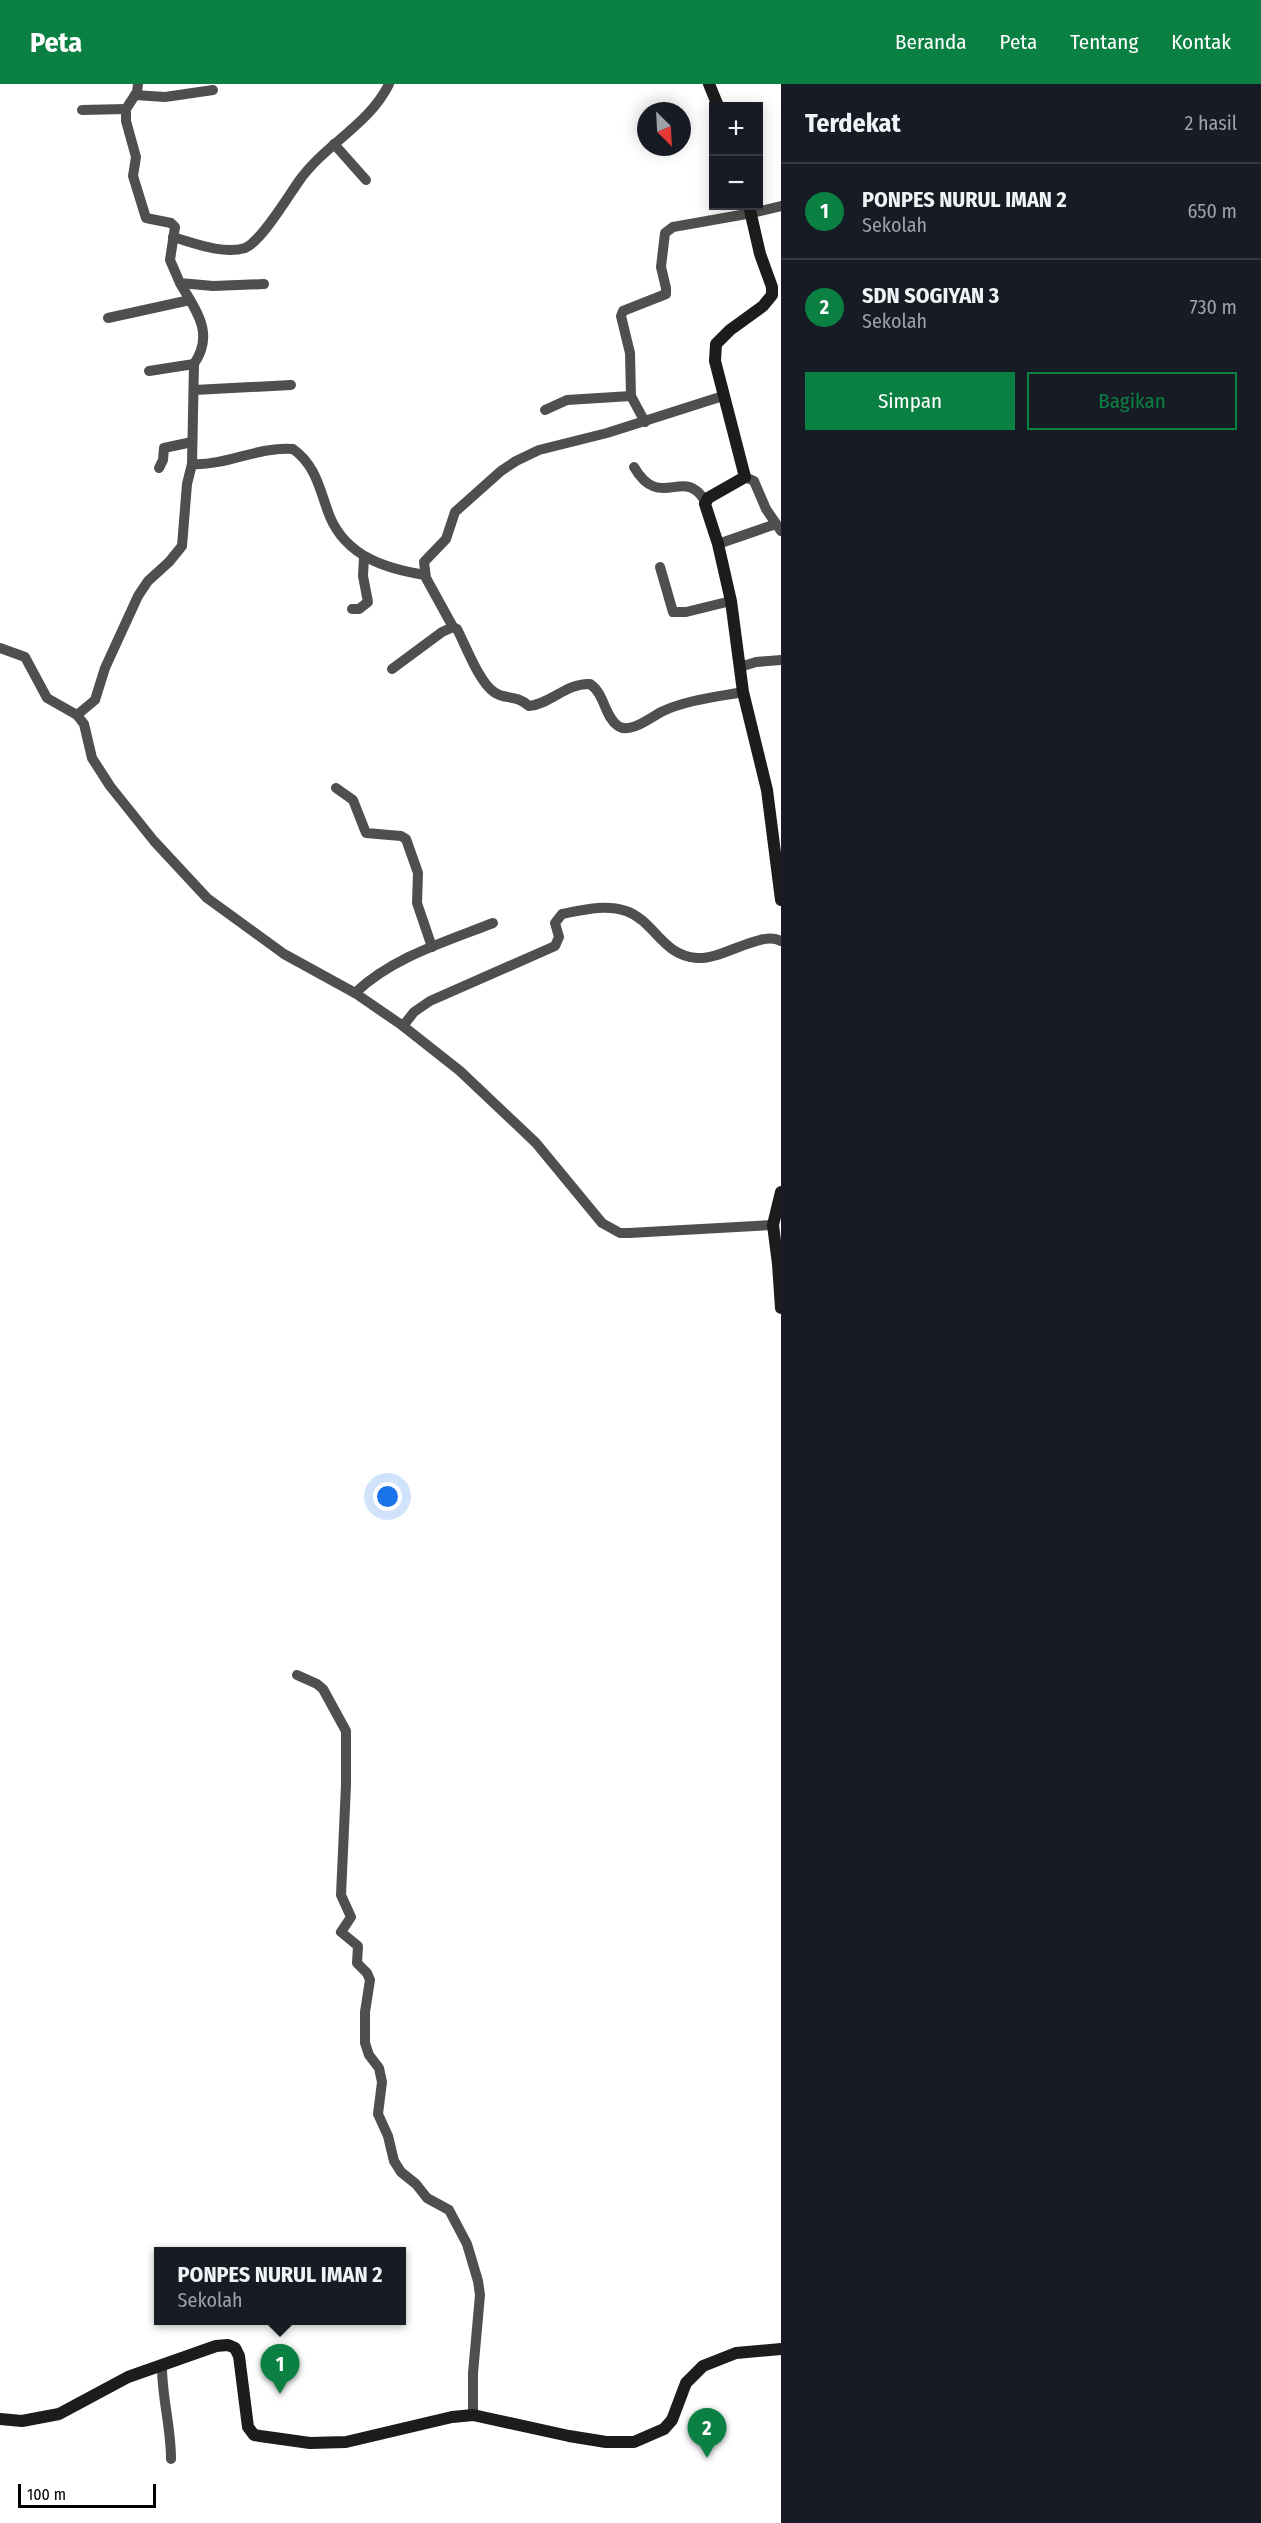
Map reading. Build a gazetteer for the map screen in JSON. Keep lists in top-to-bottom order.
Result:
{
  "scale_bar": "100 m",
  "north": "bottom right",
  "page": {
    "header": "Peta",
    "nav": [
      "Beranda",
      "Peta",
      "Tentang",
      "Kontak"
    ],
    "heading": ["Terdekat", "2 hasil"],
    "map_buttons": ["+", "−"],
    "list": [
      {
        "mark": "1",
        "name": "PONPES NURUL IMAN 2",
        "note": "Sekolah",
        "value": "650 m"
      },
      {
        "mark": "2",
        "name": "SDN SOGIYAN 3",
        "note": "Sekolah",
        "value": "730 m"
      }
    ],
    "buttons": ["Simpan", "Bagikan"],
    "popup": ["PONPES NURUL IMAN 2", "Sekolah"],
    "pins": ["1", "2"],
    "scale": "100 m"
  }
}
